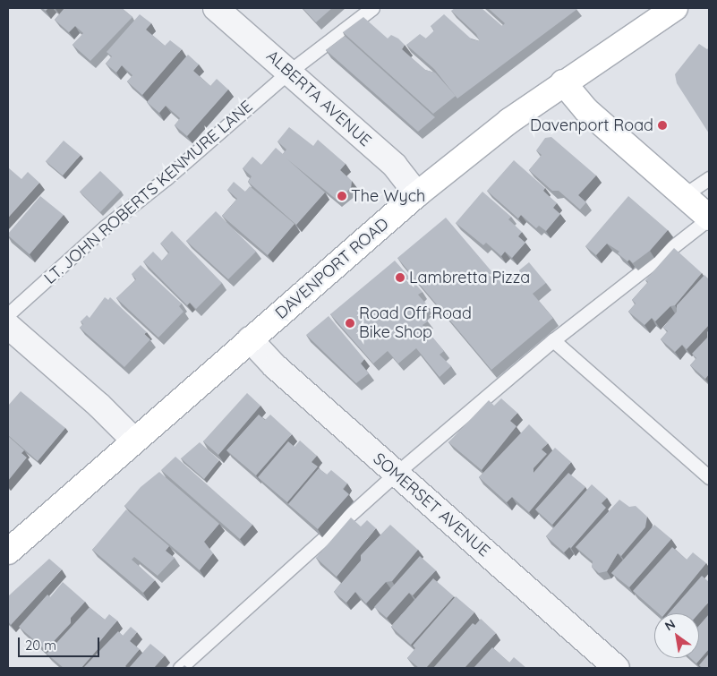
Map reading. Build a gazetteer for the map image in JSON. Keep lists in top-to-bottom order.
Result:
{
  "streets": {
    "street": ["ALBERTA AVENUE", "DAVENPORT ROAD", "SOMERSET AVENUE"],
    "lane": ["LT. JOHN ROBERTS KENMURE LANE"]
  },
  "crossings": [
    ["ALBERTA AVENUE", "LT. JOHN ROBERTS KENMURE LANE"],
    ["ALBERTA AVENUE", "DAVENPORT ROAD"],
    ["DAVENPORT ROAD", "SOMERSET AVENUE"]
  ],
  "places": [
    "Davenport Road",
    "The Wych",
    "Lambretta Pizza",
    "Road Off Road Bike Shop"
  ],
  "scale_bar": "20 m",
  "north": "top left"
}
